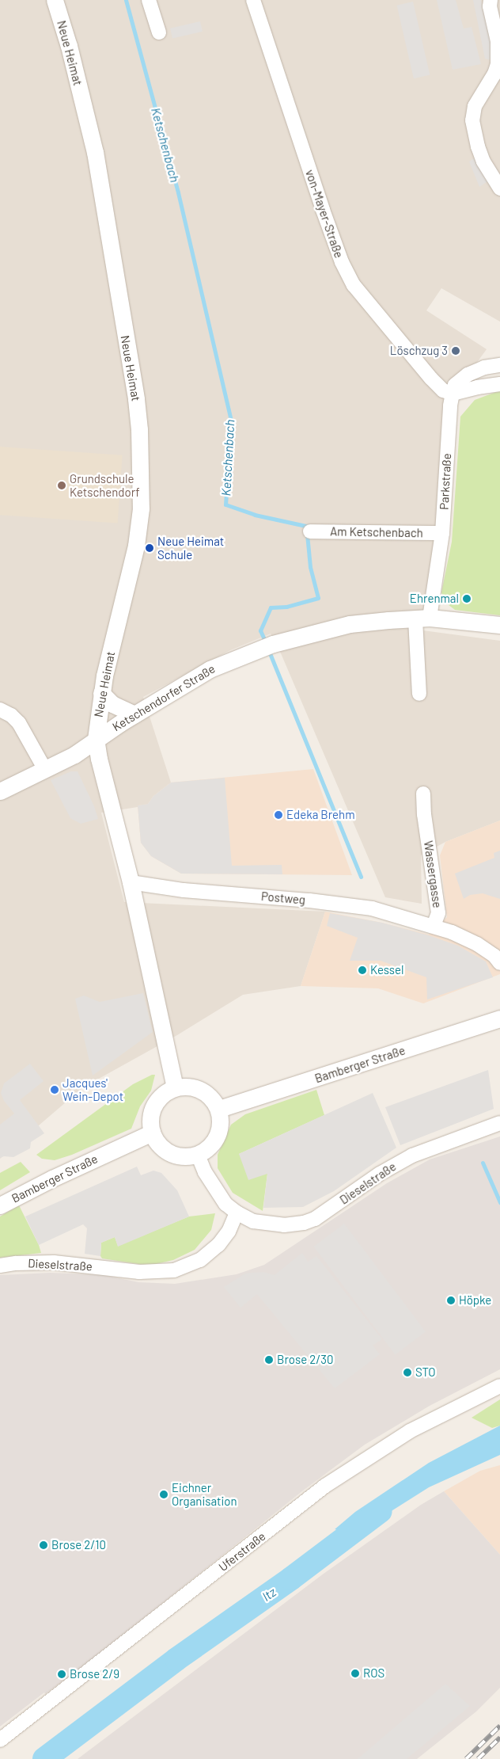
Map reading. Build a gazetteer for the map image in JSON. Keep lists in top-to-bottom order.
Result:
{
  "streets": {
    "street": [
      "Neue Heimat",
      "von-Mayer-Straße",
      "Parkstraße",
      "Am Ketschenbach",
      "Ketschendorfer Straße",
      "Wassergasse",
      "Postweg",
      "Bamberger Straße",
      "Dieselstraße",
      "Uferstraße"
    ]
  },
  "crossings": [
    ["Neue Heimat", "Ketschendorfer Straße"],
    ["von-Mayer-Straße", "Parkstraße"],
    ["Parkstraße", "Am Ketschenbach"],
    ["Parkstraße", "Ketschendorfer Straße"],
    ["Wassergasse", "Postweg"],
    ["Bamberger Straße", "Dieselstraße"]
  ],
  "water": ["Ketschenbach", "Itz"],
  "places": [
    "Löschzug 3",
    "Grundschule Ketschendorf",
    "Neue Heimat Schule",
    "Ehrenmal",
    "Edeka Brehm",
    "Kessel",
    "Jacques' Wein-Depot",
    "Höpke",
    "Brose 2/30",
    "STO",
    "Eichner Organisation",
    "Brose 2/10",
    "ROS",
    "Brose 2/9"
  ]
}
